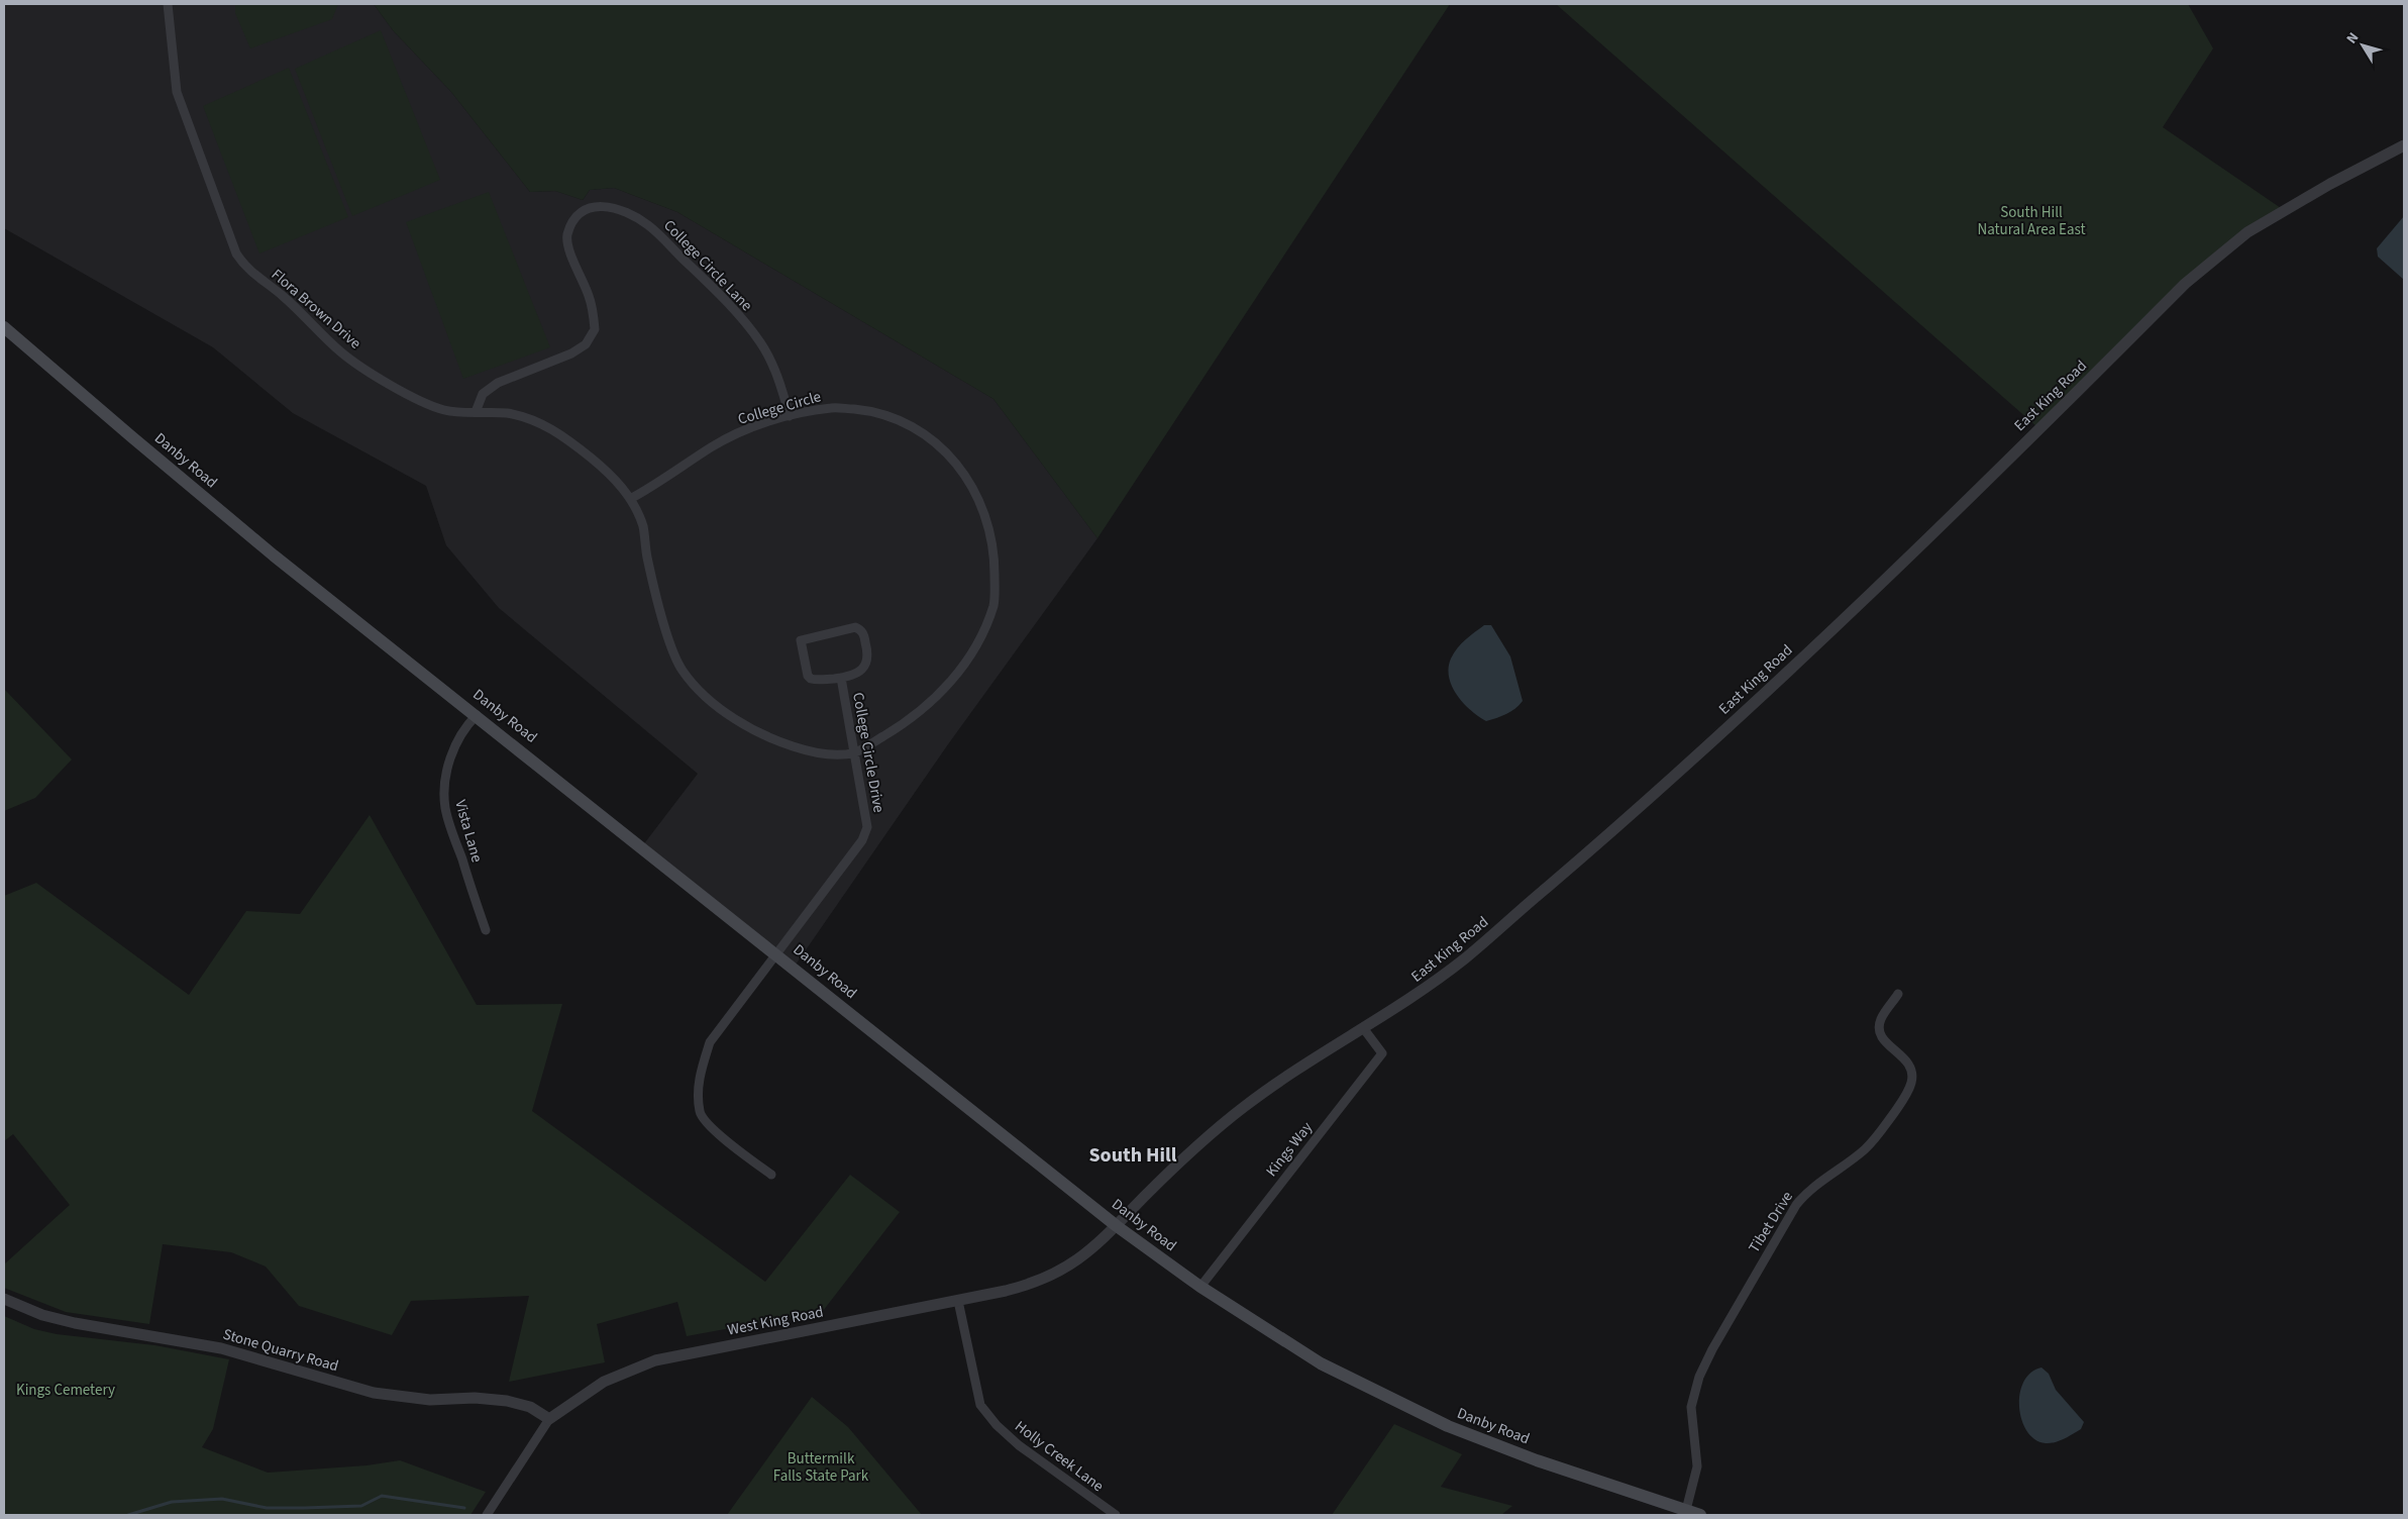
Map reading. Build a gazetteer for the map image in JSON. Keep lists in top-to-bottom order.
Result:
{
  "streets": {
    "main road": ["Danby Road"],
    "street": [
      "College Circle Lane",
      "Flora Brown Drive",
      "East King Road",
      "College Circle",
      "College Circle Drive",
      "Vista Lane",
      "Kings Way",
      "Tibet Drive",
      "West King Road",
      "Stone Quarry Road",
      "Holly Creek Lane"
    ]
  },
  "crossings": [
    ["College Circle Lane", "Flora Brown Drive"],
    ["College Circle Lane", "College Circle"],
    ["Flora Brown Drive", "College Circle"],
    ["East King Road", "Danby Road"],
    ["East King Road", "Kings Way"],
    ["East King Road", "West King Road"],
    ["College Circle", "College Circle Drive"],
    ["Danby Road", "College Circle Drive"],
    ["Danby Road", "Vista Lane"],
    ["Danby Road", "Kings Way"],
    ["Danby Road", "Tibet Drive"],
    ["Danby Road", "West King Road"],
    ["West King Road", "Stone Quarry Road"],
    ["West King Road", "Holly Creek Lane"]
  ],
  "districts": ["South Hill"],
  "parks": ["South Hill Natural Area East", "Kings Cemetery", "Buttermilk Falls State Park"],
  "north": "top left"
}
